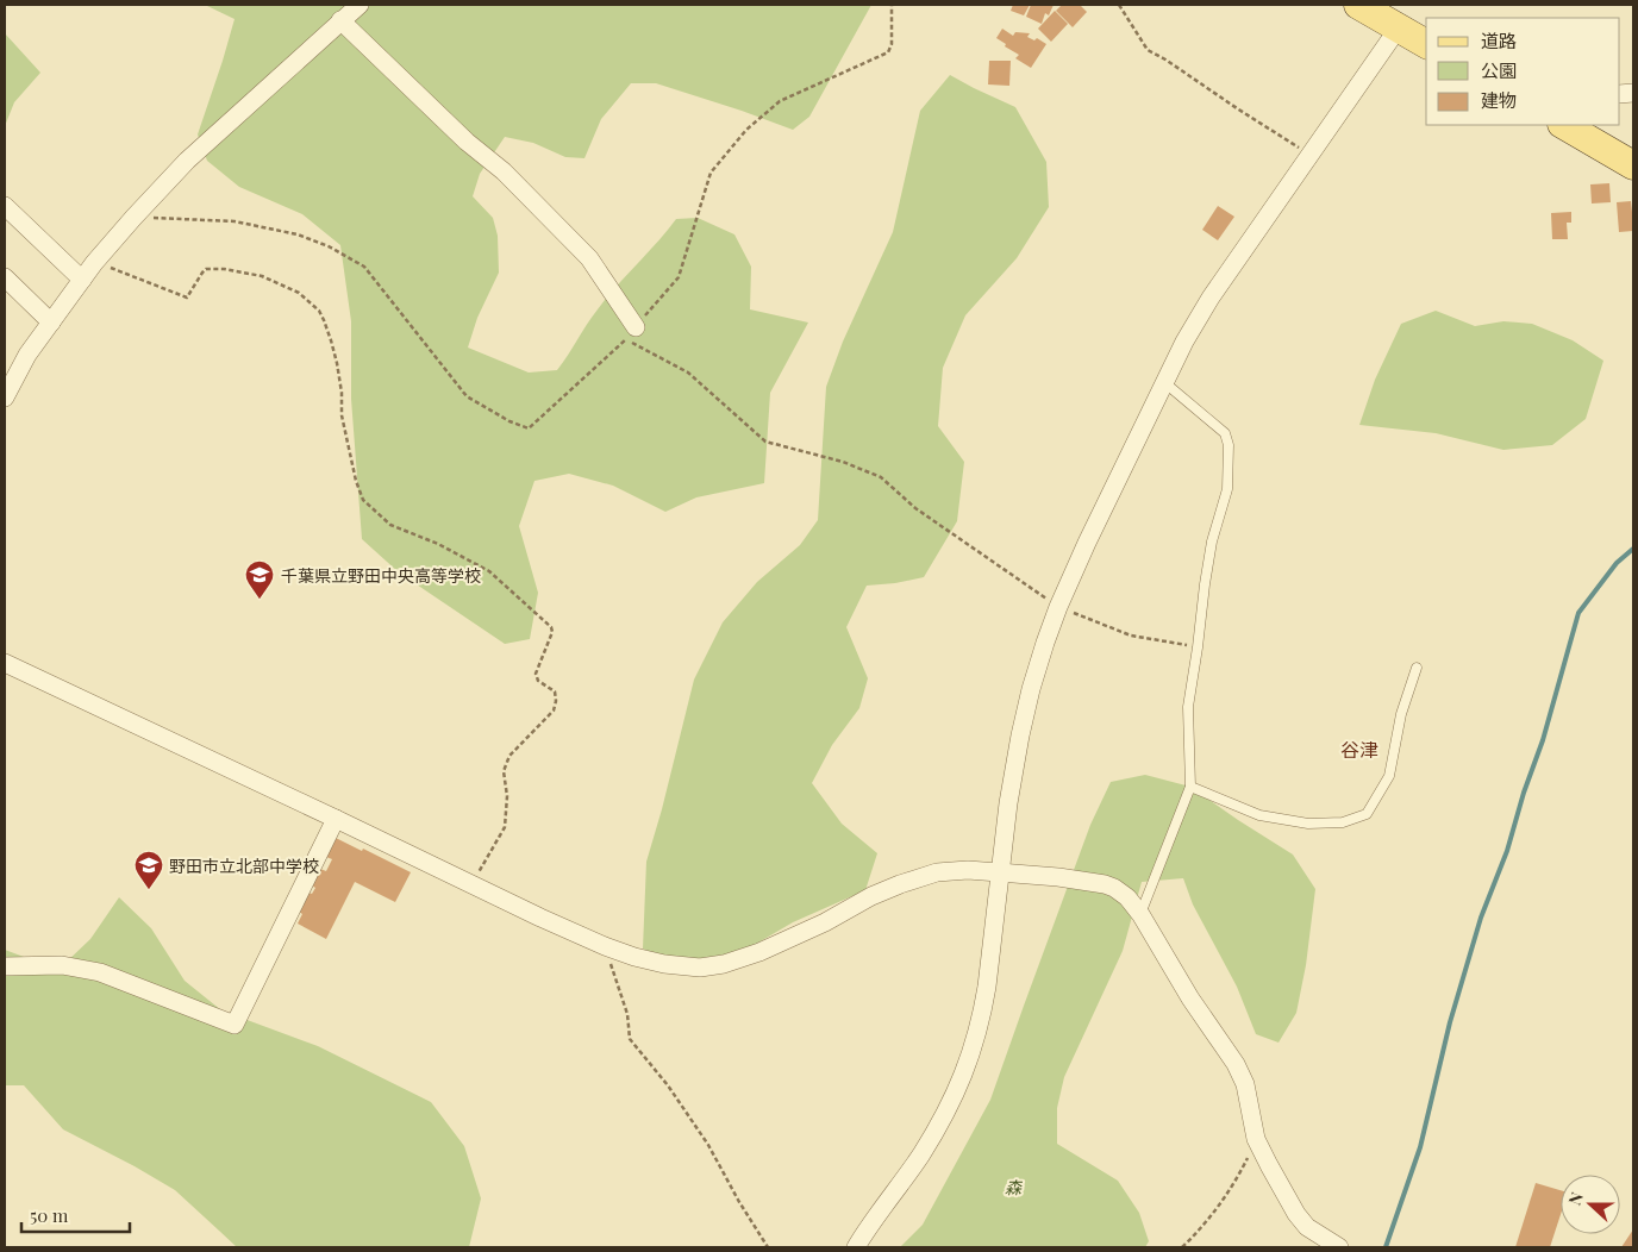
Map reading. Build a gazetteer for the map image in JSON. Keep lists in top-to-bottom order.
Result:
{
  "districts": ["谷津"],
  "parks": ["森"],
  "places": {
    "school or university": ["千葉県立野田中央高等学校", "野田市立北部中学校"]
  },
  "legend": ["道路", "公園", "建物"],
  "scale_bar": "50 m",
  "north": "left"
}
